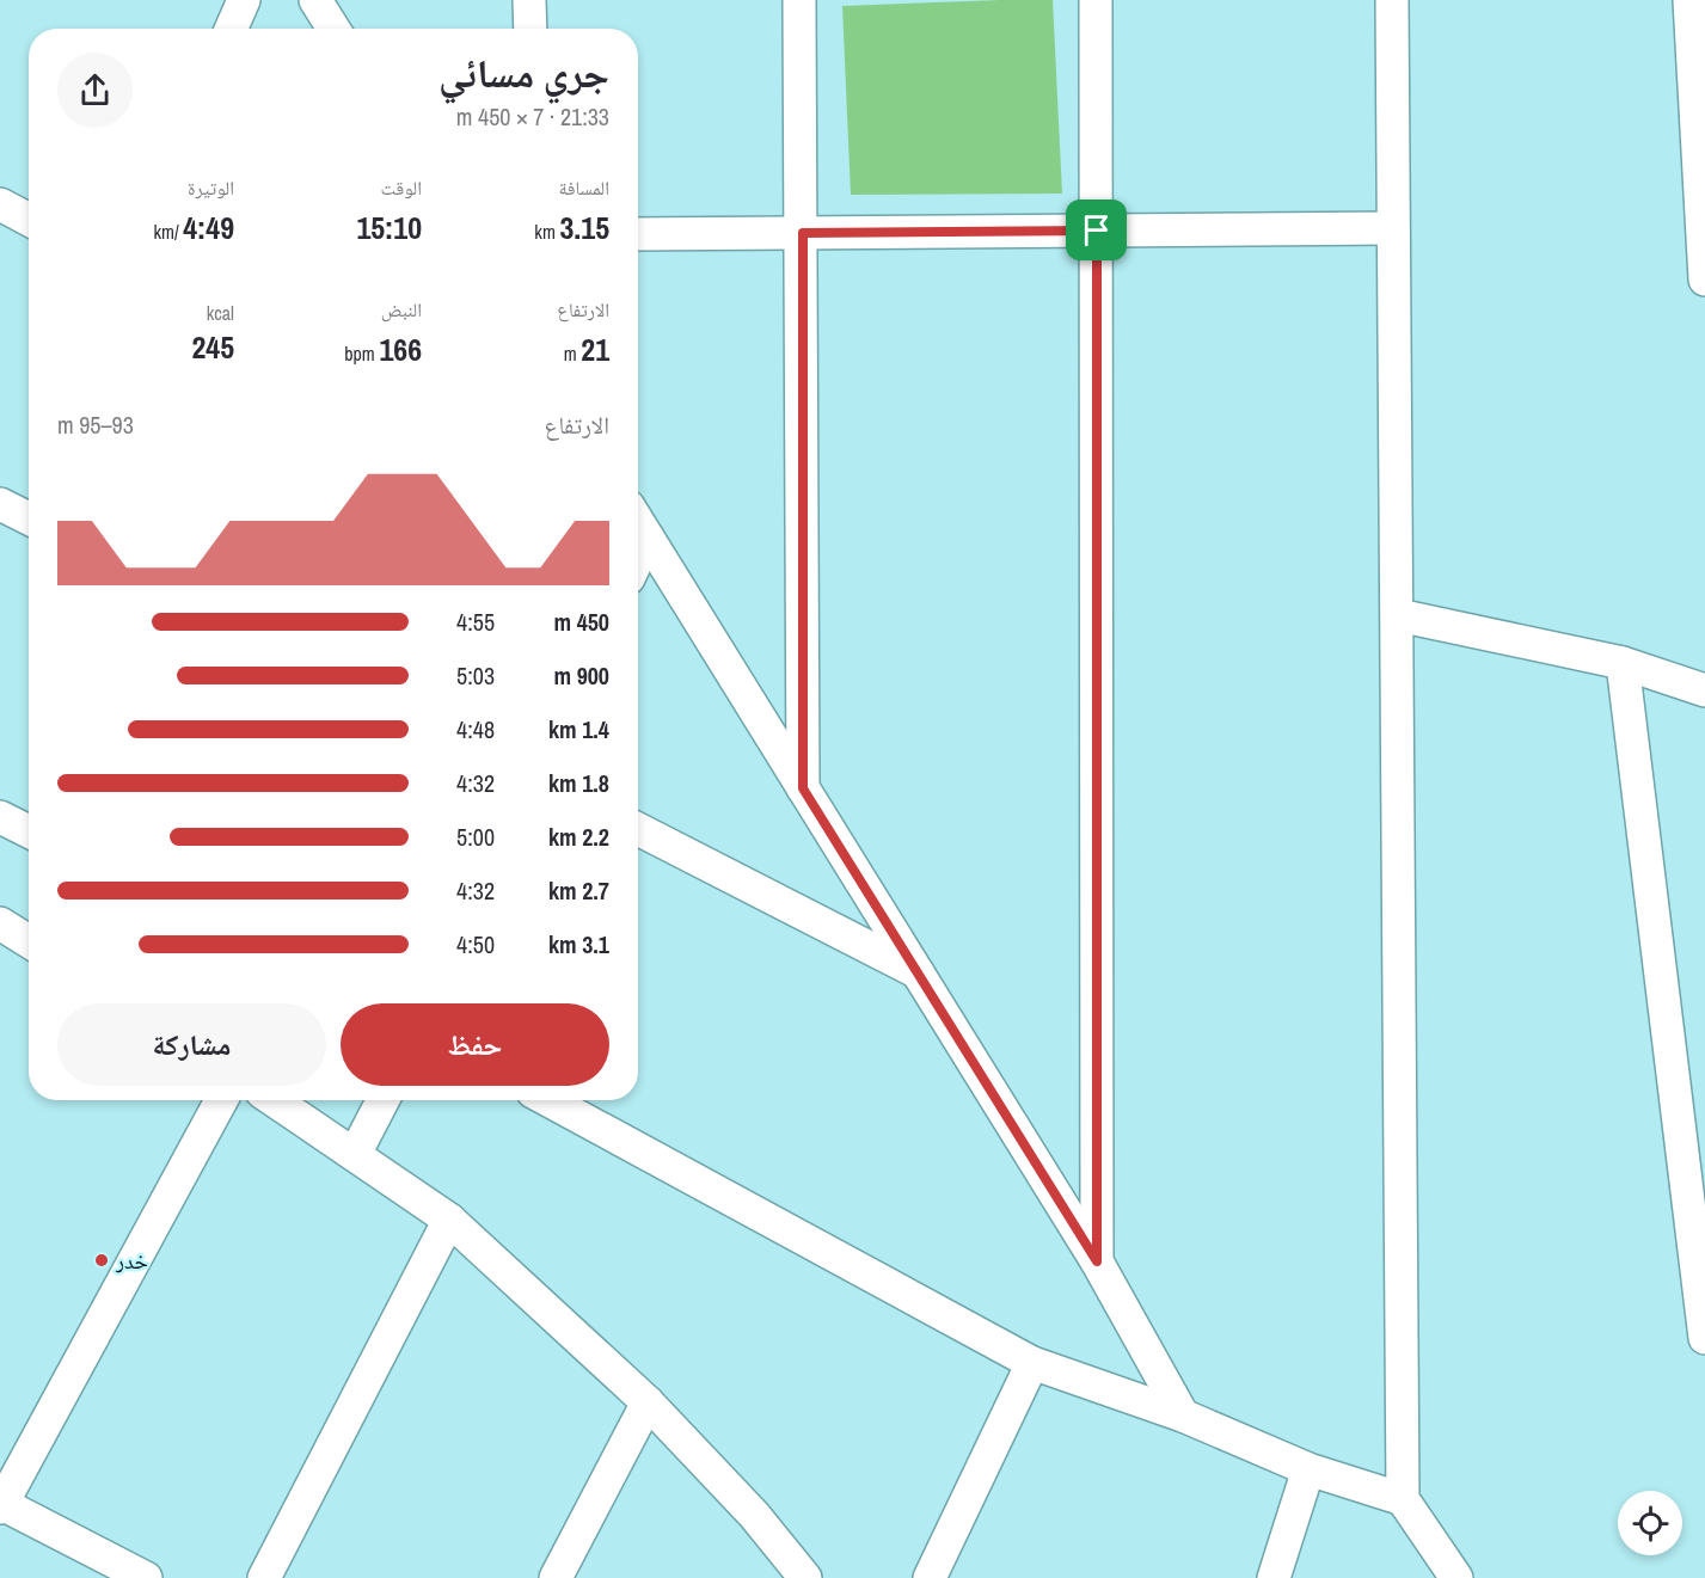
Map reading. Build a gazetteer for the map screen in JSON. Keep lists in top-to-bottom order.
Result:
{
  "places": ["خدر"],
  "page": {
    "heading": ["جري مسائي", "21:33 · 7 × 450 m"],
    "stats": [
      ["المسافة", "3.15 km"],
      ["الوقت", "15:10"],
      ["الوتيرة", "4:49 /km"],
      ["الارتفاع", "21 m"],
      ["النبض", "166 bpm"],
      ["kcal", "245"]
    ],
    "chart": ["الارتفاع", "93–95 m"],
    "list": [
      {
        "name": "450 m",
        "note": "4:55"
      },
      {
        "name": "900 m",
        "note": "5:03"
      },
      {
        "name": "1.4 km",
        "note": "4:48"
      },
      {
        "name": "1.8 km",
        "note": "4:32"
      },
      {
        "name": "2.2 km",
        "note": "5:00"
      },
      {
        "name": "2.7 km",
        "note": "4:32"
      },
      {
        "name": "3.1 km",
        "note": "4:50"
      }
    ],
    "buttons": ["حفظ", "مشاركة"]
  }
}
